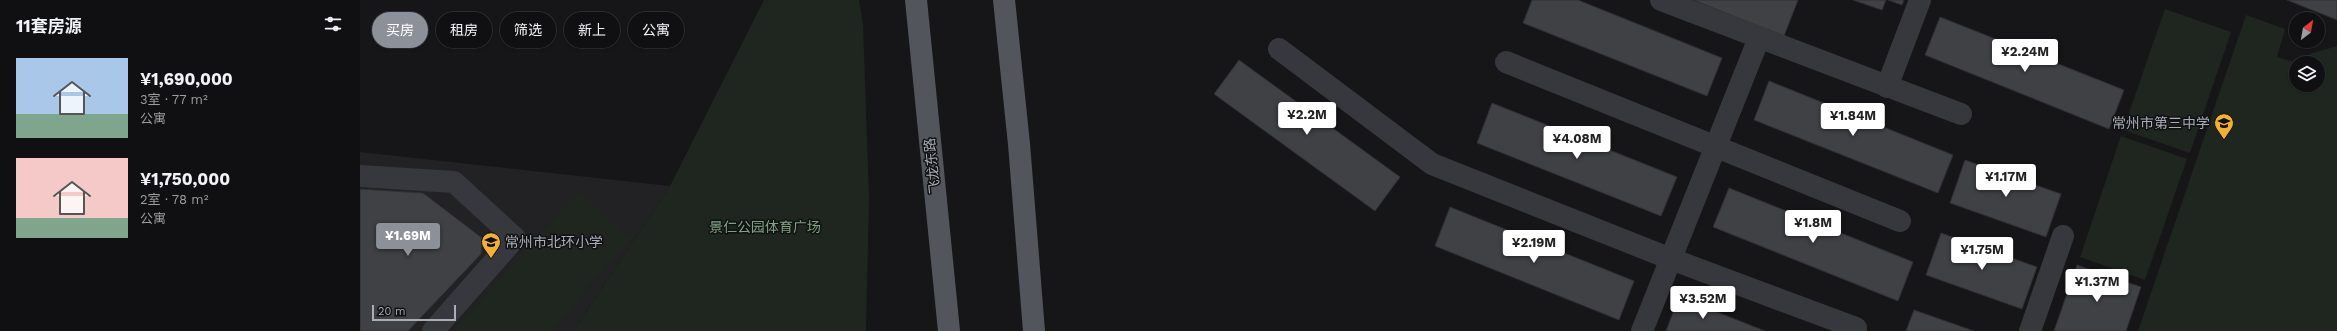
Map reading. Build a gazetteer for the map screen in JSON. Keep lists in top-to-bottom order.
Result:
{
  "streets": {
    "main road": ["飞龙东路"]
  },
  "parks": ["景仁公园体育广场"],
  "places": {
    "school or university": ["常州市第三中学", "常州市北环小学"]
  },
  "scale_bar": "20 m",
  "north": "top right",
  "page": {
    "heading": "11套房源",
    "chip": [
      "买房",
      "租房",
      "筛选",
      "新上",
      "公寓"
    ],
    "price": [
      "¥2.24M",
      "¥2.2M",
      "¥1.84M",
      "¥4.08M",
      "¥1.17M",
      "¥1.8M",
      "¥1.69M",
      "¥2.19M",
      "¥1.75M",
      "¥1.37M",
      "¥3.52M"
    ],
    "list": [
      {
        "name": "¥1,690,000",
        "note": "3室 · 77 m² · 公寓"
      },
      {
        "name": "¥1,750,000",
        "note": "2室 · 78 m² · 公寓"
      }
    ],
    "scale": "20 m"
  }
}
